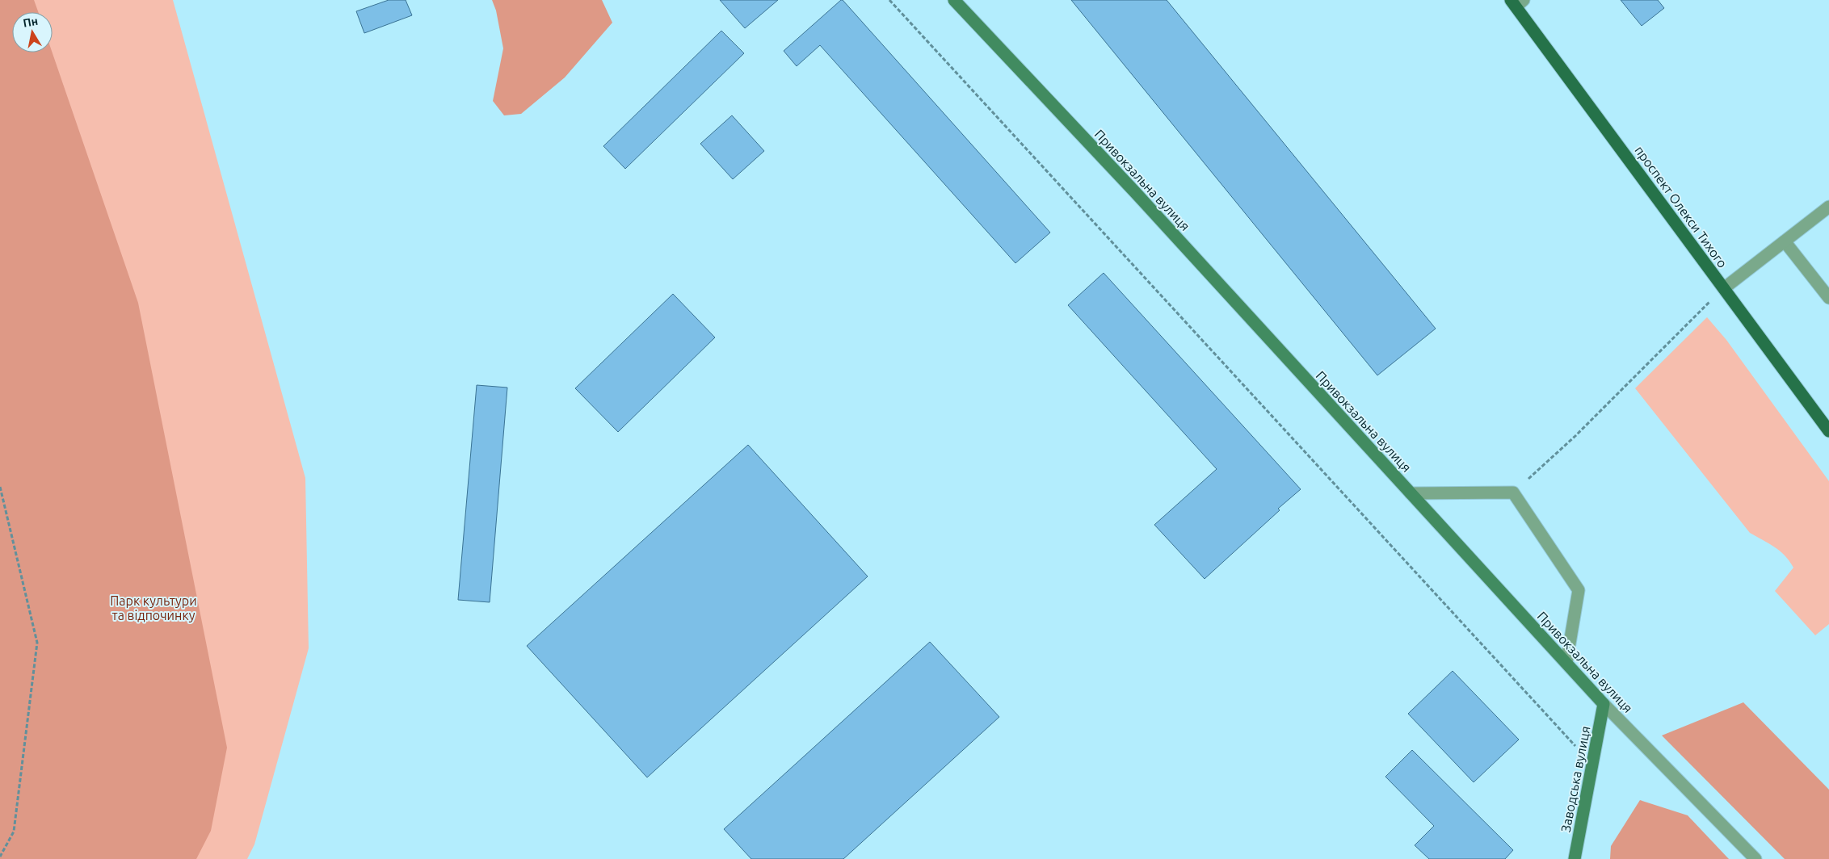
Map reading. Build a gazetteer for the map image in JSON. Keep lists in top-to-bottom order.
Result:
{
  "streets": {
    "main road": ["проспект Олекси Тихого"],
    "street": ["Привокзальна вулиця", "Заводська вулиця"]
  },
  "crossings": [
    ["Привокзальна вулиця", "Заводська вулиця"]
  ],
  "parks": ["Парк культури та відпочинку"],
  "north": "top"
}
